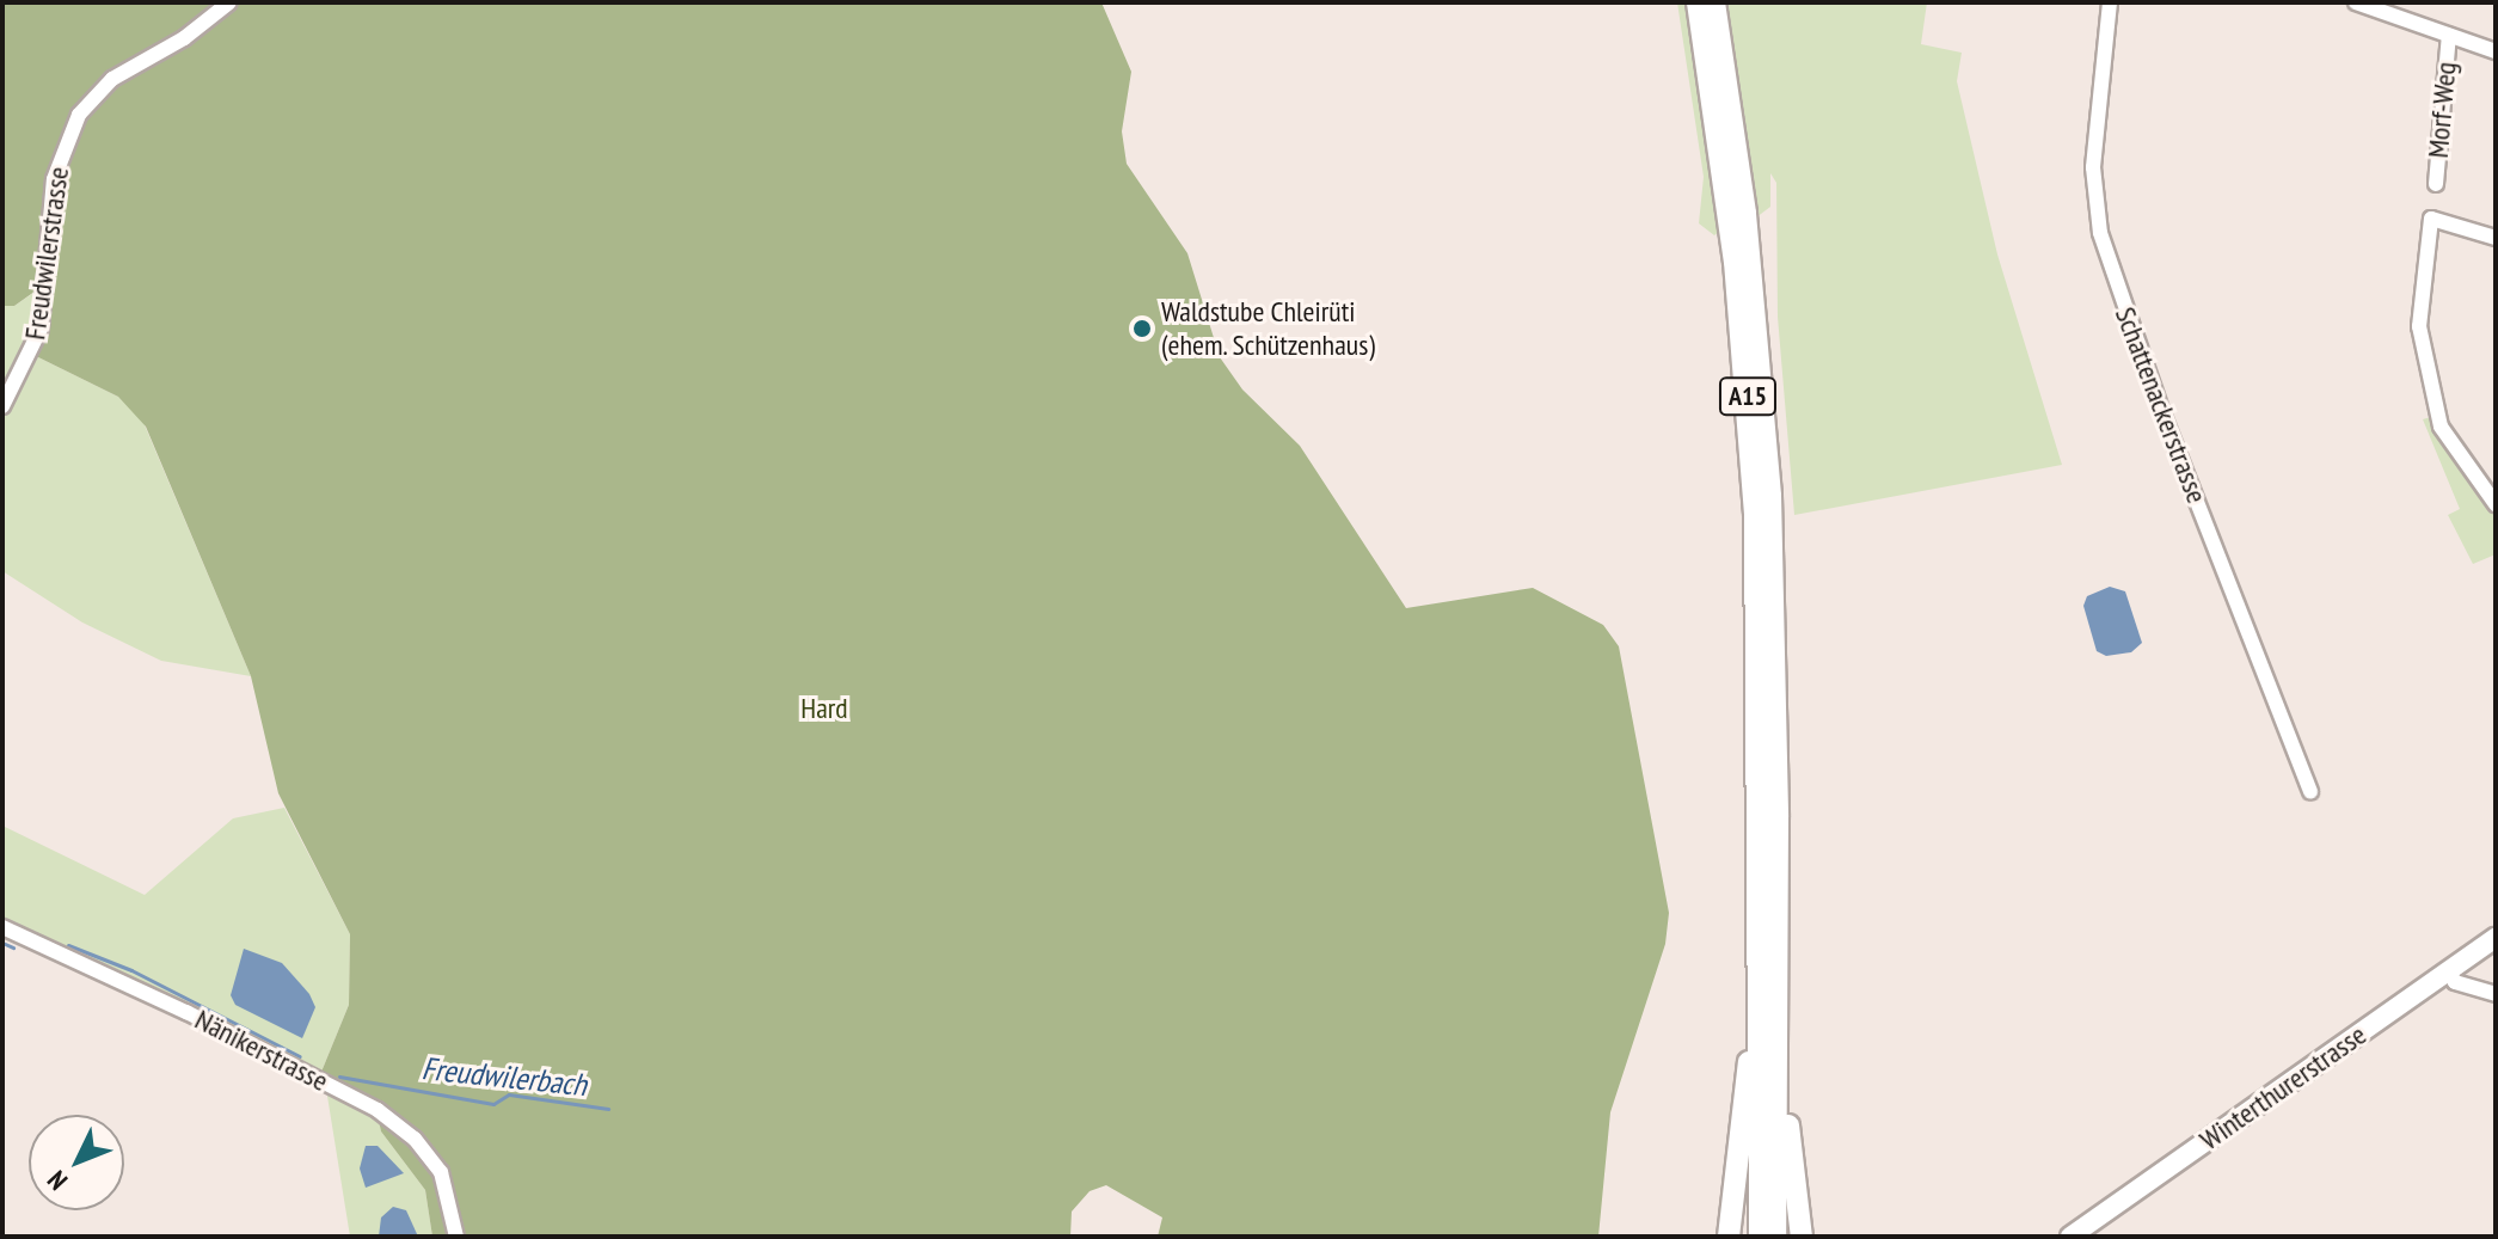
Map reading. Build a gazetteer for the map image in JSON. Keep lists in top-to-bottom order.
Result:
{
  "streets": {
    "highway": ["A15"],
    "main road": ["Winterthurerstrasse"],
    "street": [
      "Morf-Weg",
      "Freudwilerstrasse",
      "Schattenackerstrasse",
      "Nänikerstrasse"
    ]
  },
  "water": ["Freudwilerbach"],
  "parks": ["Hard"],
  "places": ["Waldstube Chleirüti (ehem. Schützenhaus)"],
  "north": "bottom left"
}
